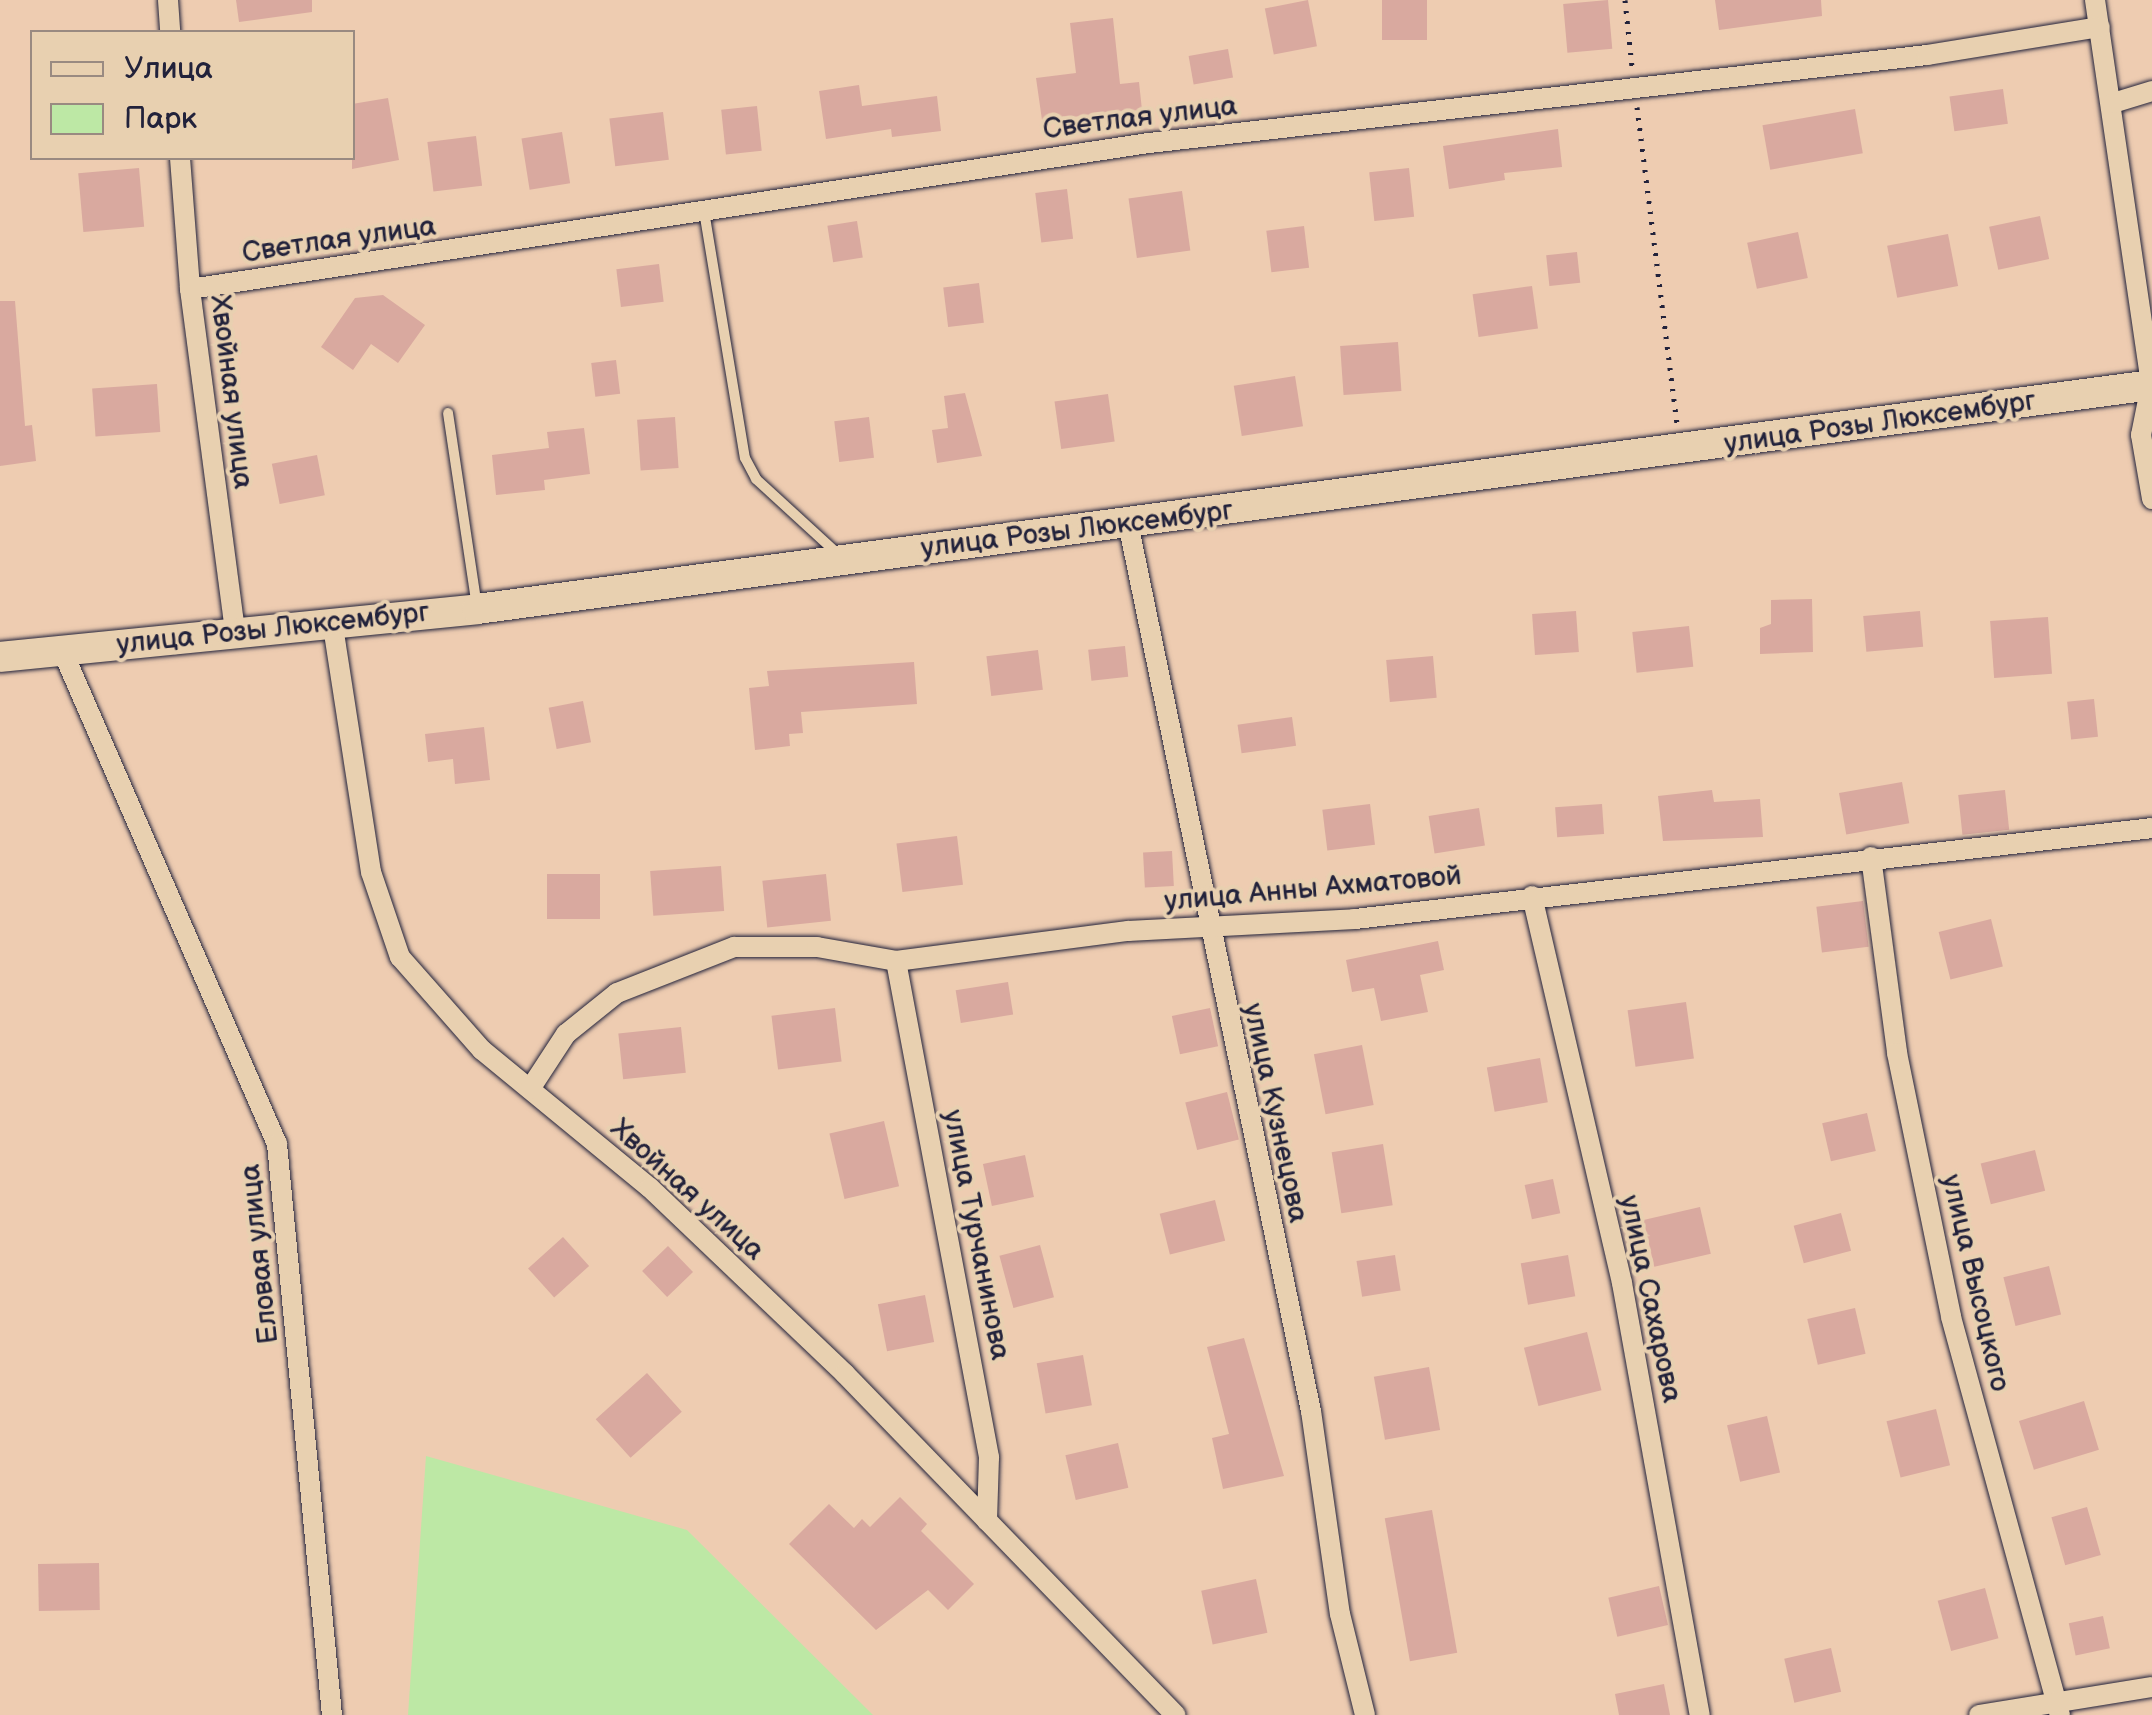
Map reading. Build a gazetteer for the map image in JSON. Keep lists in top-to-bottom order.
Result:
{
  "streets": {
    "street": [
      "Светлая улица",
      "Хвойная улица",
      "улица Розы Люксембург",
      "улица Анны Ахматовой",
      "улица Кузнецова",
      "улица Турчанинова",
      "Еловая улица",
      "улица Высоцкого",
      "улица Сахарова"
    ]
  },
  "crossings": [
    ["Светлая улица", "Хвойная улица"],
    ["Хвойная улица", "улица Розы Люксембург"],
    ["Хвойная улица", "улица Анны Ахматовой"],
    ["Хвойная улица", "улица Турчанинова"],
    ["улица Розы Люксембург", "улица Кузнецова"],
    ["улица Розы Люксембург", "Еловая улица"],
    ["улица Анны Ахматовой", "улица Кузнецова"],
    ["улица Анны Ахматовой", "улица Турчанинова"],
    ["улица Анны Ахматовой", "улица Высоцкого"],
    ["улица Анны Ахматовой", "улица Сахарова"]
  ],
  "legend": ["Улица", "Парк"]
}
